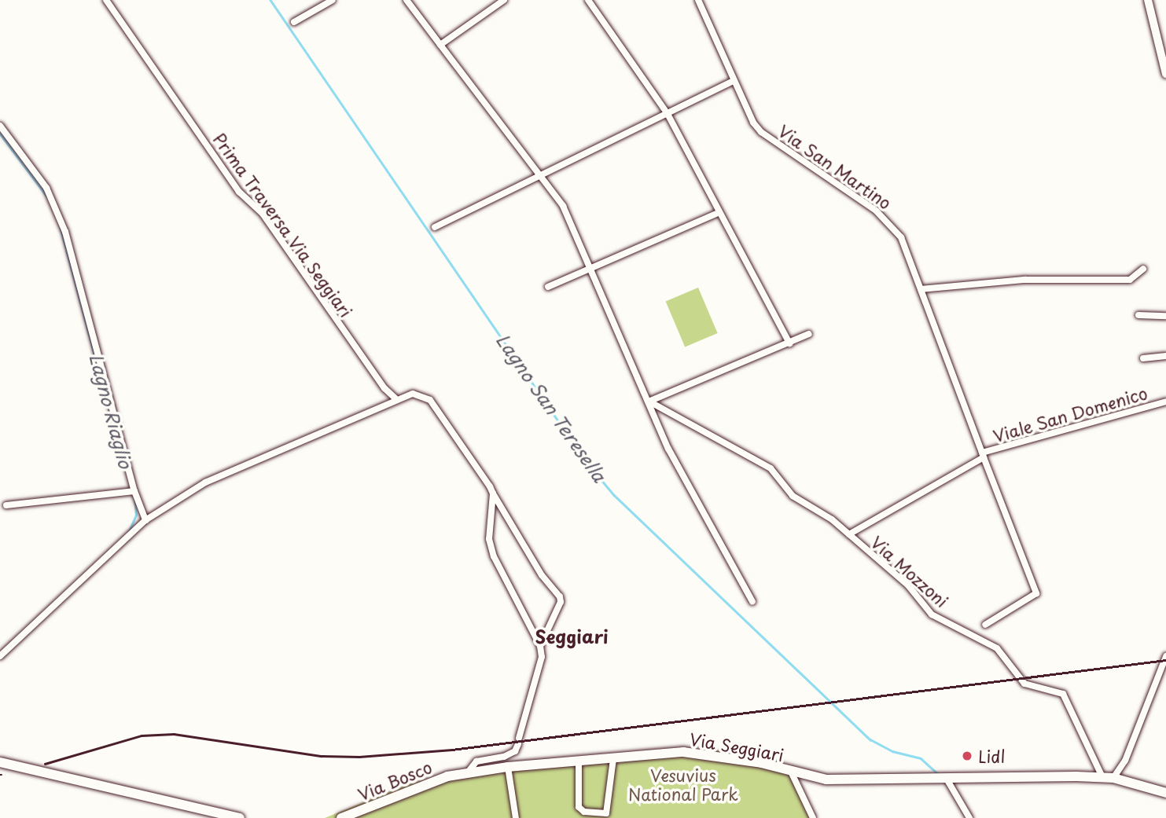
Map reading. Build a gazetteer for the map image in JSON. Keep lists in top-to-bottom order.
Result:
{
  "streets": {
    "main road": ["Via Seggiari", "Via Bosco"],
    "street": [
      "Via San Martino",
      "Prima Traversa Via Seggiari",
      "Viale San Domenico",
      "Via Mozzoni"
    ]
  },
  "crossings": [
    ["Via San Martino", "Viale San Domenico"],
    ["Via San Martino", "Via Mozzoni"],
    ["Viale San Domenico", "Via Mozzoni"],
    ["Via Mozzoni", "Via Seggiari"],
    ["Via Seggiari", "Via Bosco"]
  ],
  "districts": ["Seggiari"],
  "water": ["Lagno San Teresella", "Lagno Riaglio"],
  "parks": ["Vesuvius National Park"],
  "places": ["Lidl"]
}
